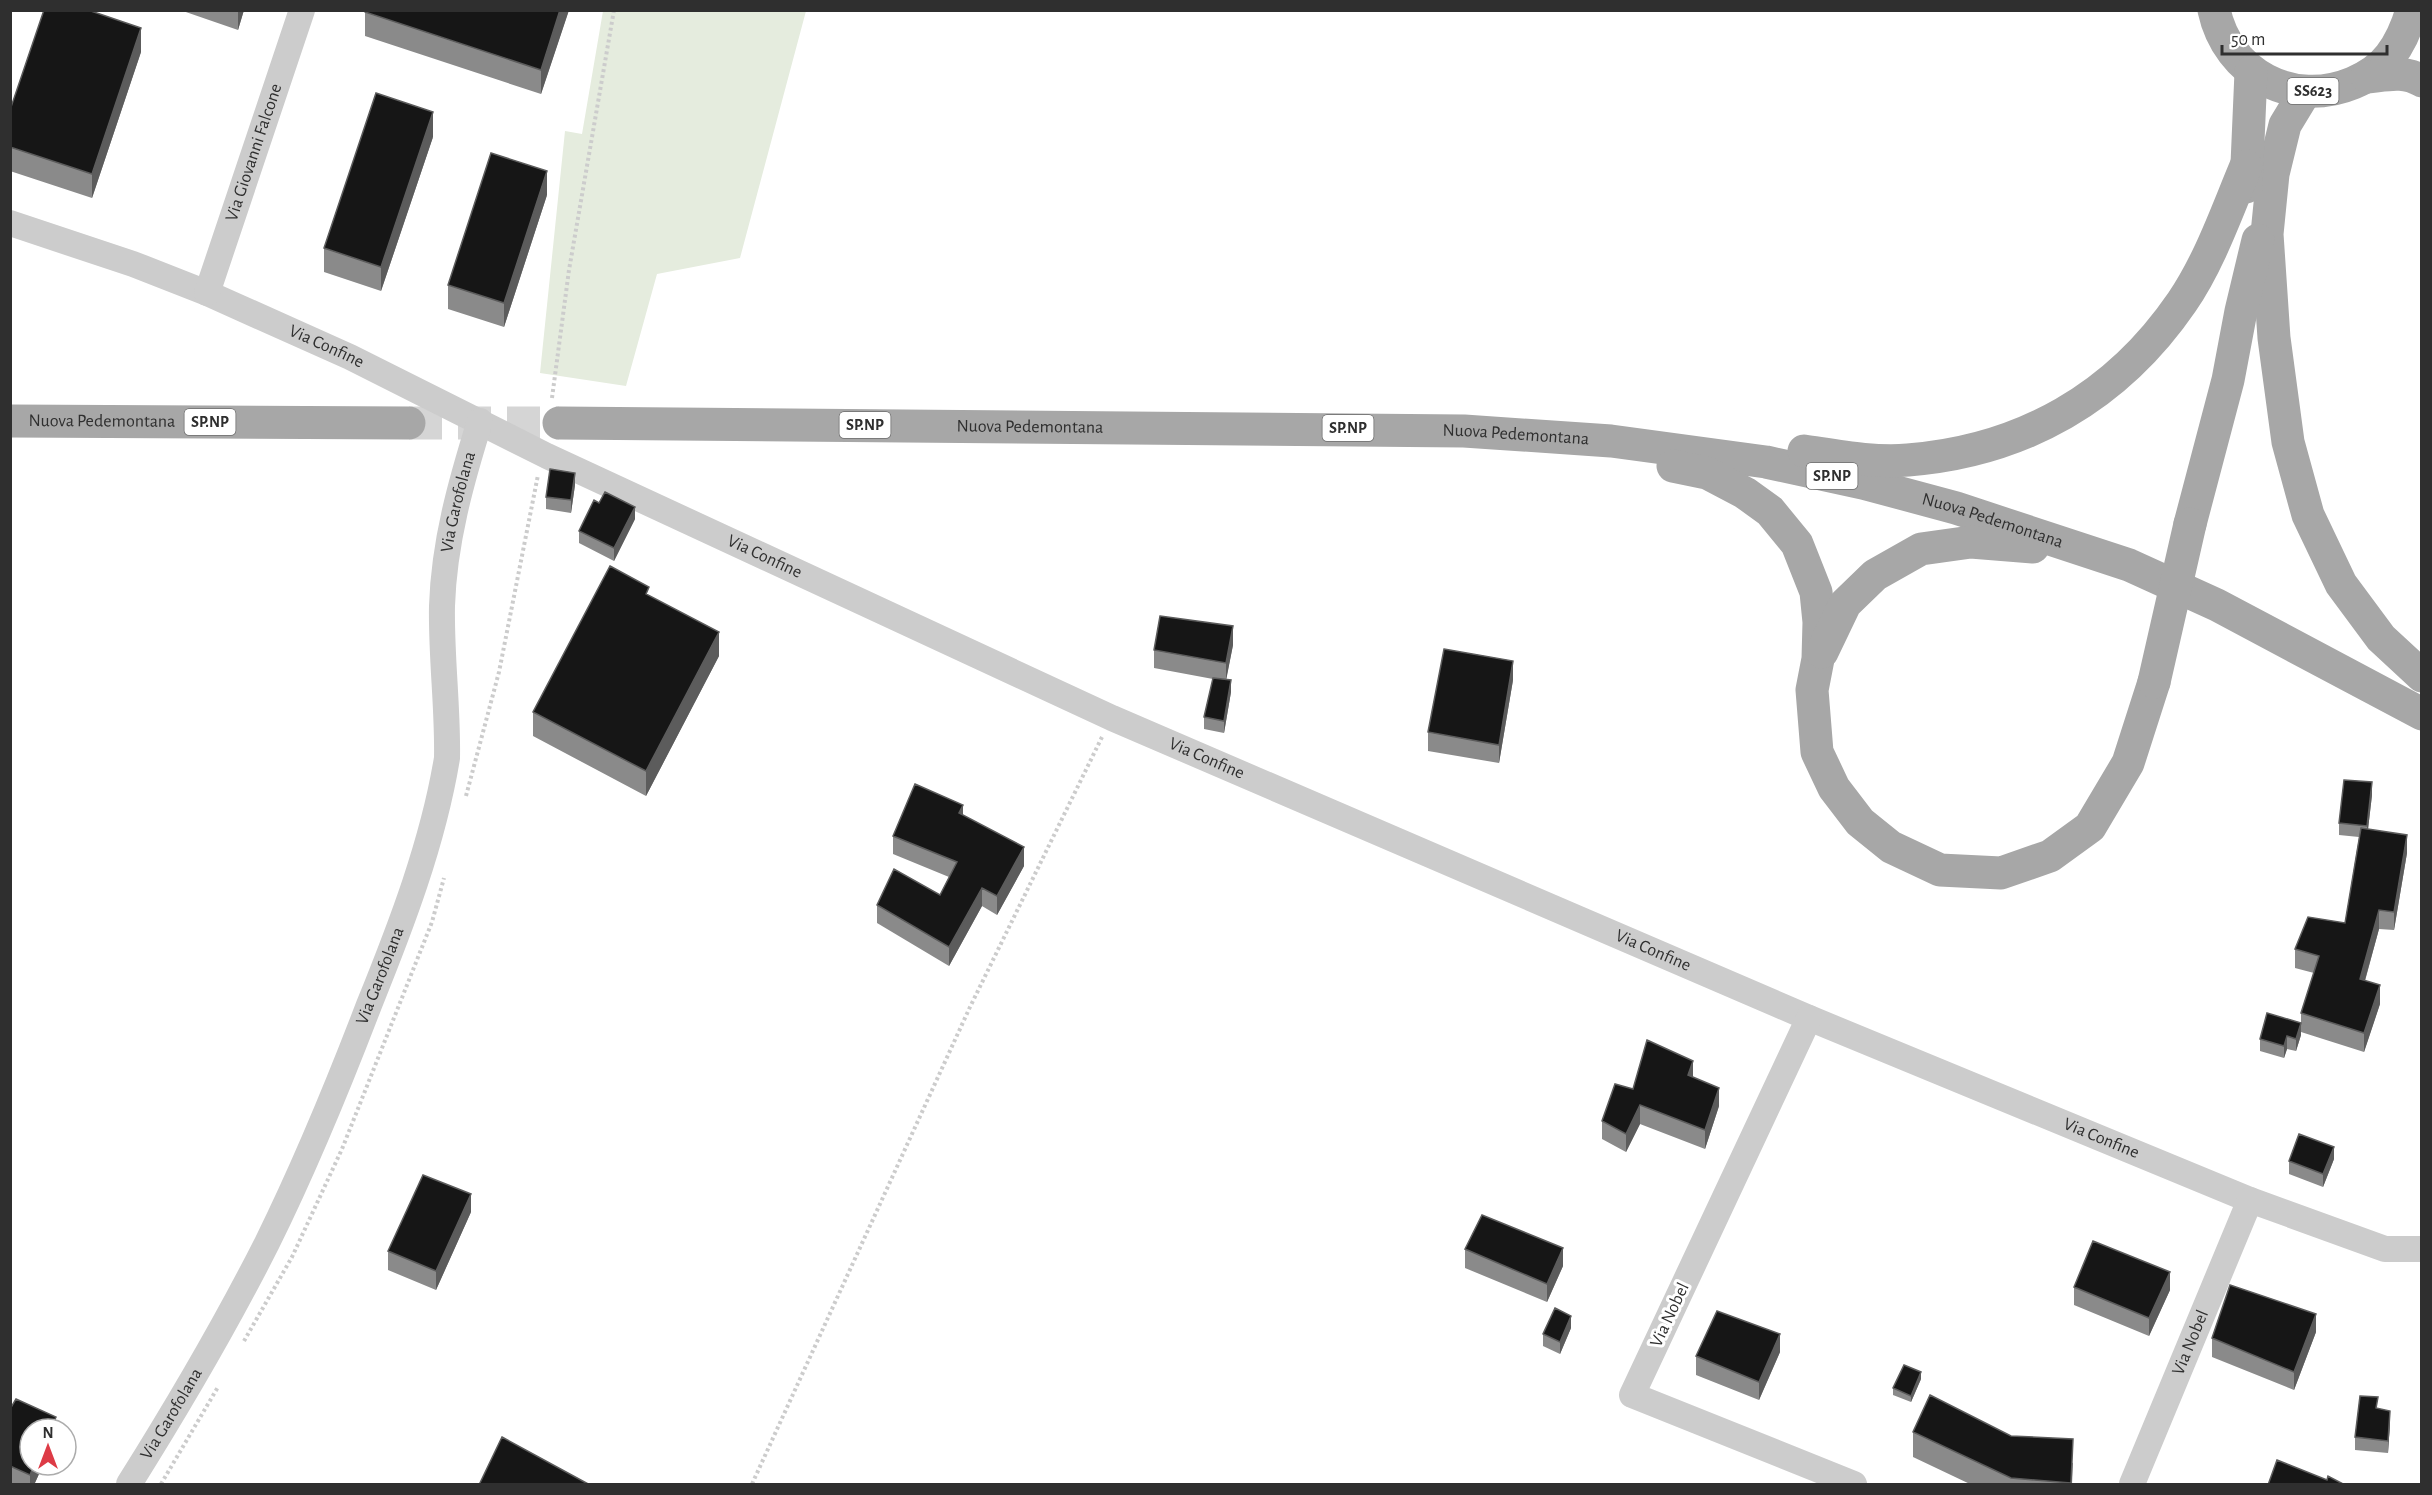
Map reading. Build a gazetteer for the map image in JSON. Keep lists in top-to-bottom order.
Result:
{
  "streets": {
    "main road": ["SS623", "Nuova Pedemontana", "SP.NP"],
    "street": [
      "Via Giovanni Falcone",
      "Via Confine",
      "Via Garofolana",
      "Via Nobel"
    ]
  },
  "crossings": [
    ["Via Giovanni Falcone", "Via Confine"],
    ["Via Confine", "Via Garofolana"],
    ["Via Confine", "Via Nobel"]
  ],
  "scale_bar": "50 m",
  "north": "top"
}
